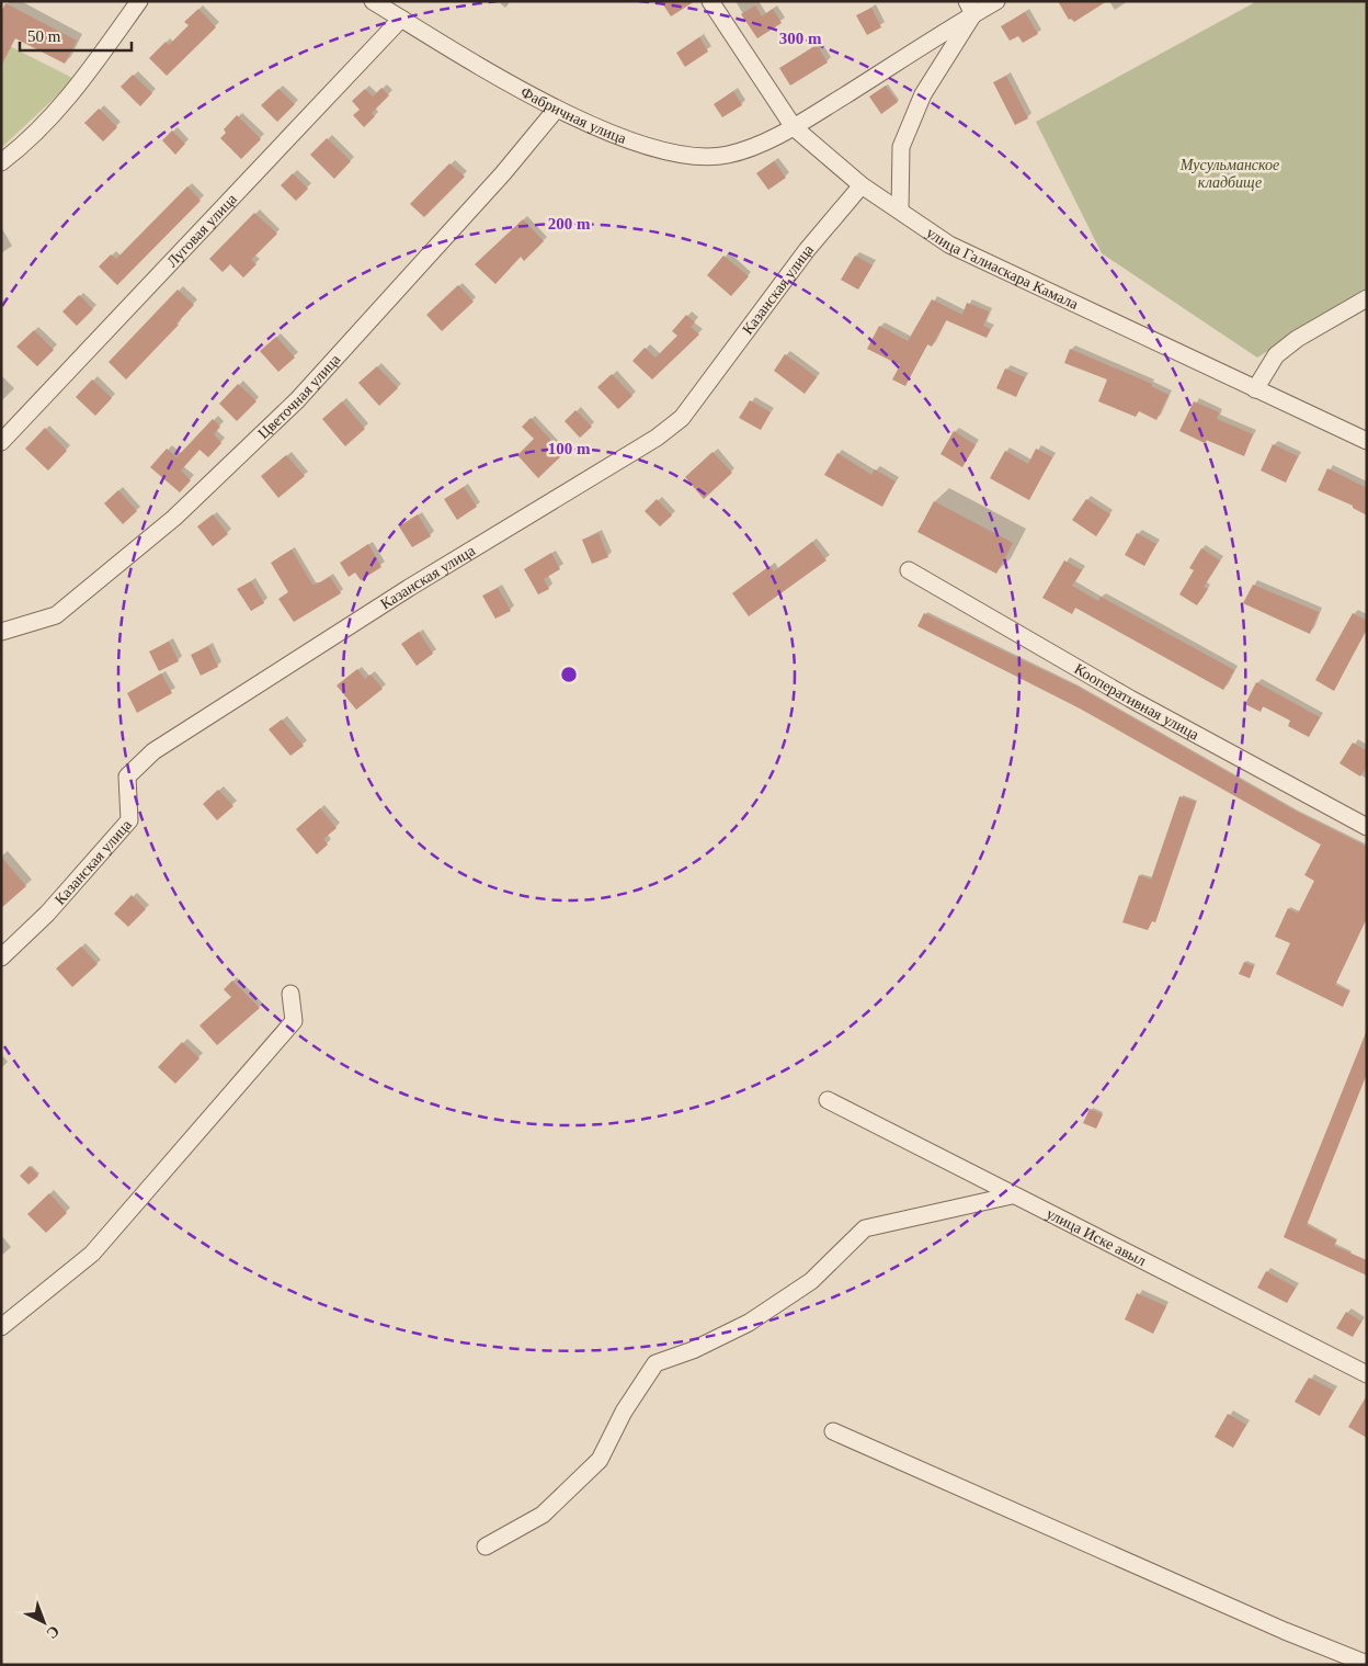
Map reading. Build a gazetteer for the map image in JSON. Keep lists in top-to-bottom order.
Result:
{
  "streets": {
    "street": [
      "Фабричная улица",
      "Луговая улица",
      "улица Галиаскара Камала",
      "Казанская улица",
      "Цветочная улица",
      "Кооперативная улица",
      "улица Иске авыл"
    ]
  },
  "crossings": [
    ["Фабричная улица", "Луговая улица"],
    ["Фабричная улица", "улица Галиаскара Камала"],
    ["Фабричная улица", "Цветочная улица"],
    ["улица Галиаскара Камала", "Казанская улица"]
  ],
  "parks": ["Мусульманское кладбище"],
  "scale_bar": "50 m",
  "north": "bottom right",
  "rings": ["300 m", "200 m", "100 m"]
}
